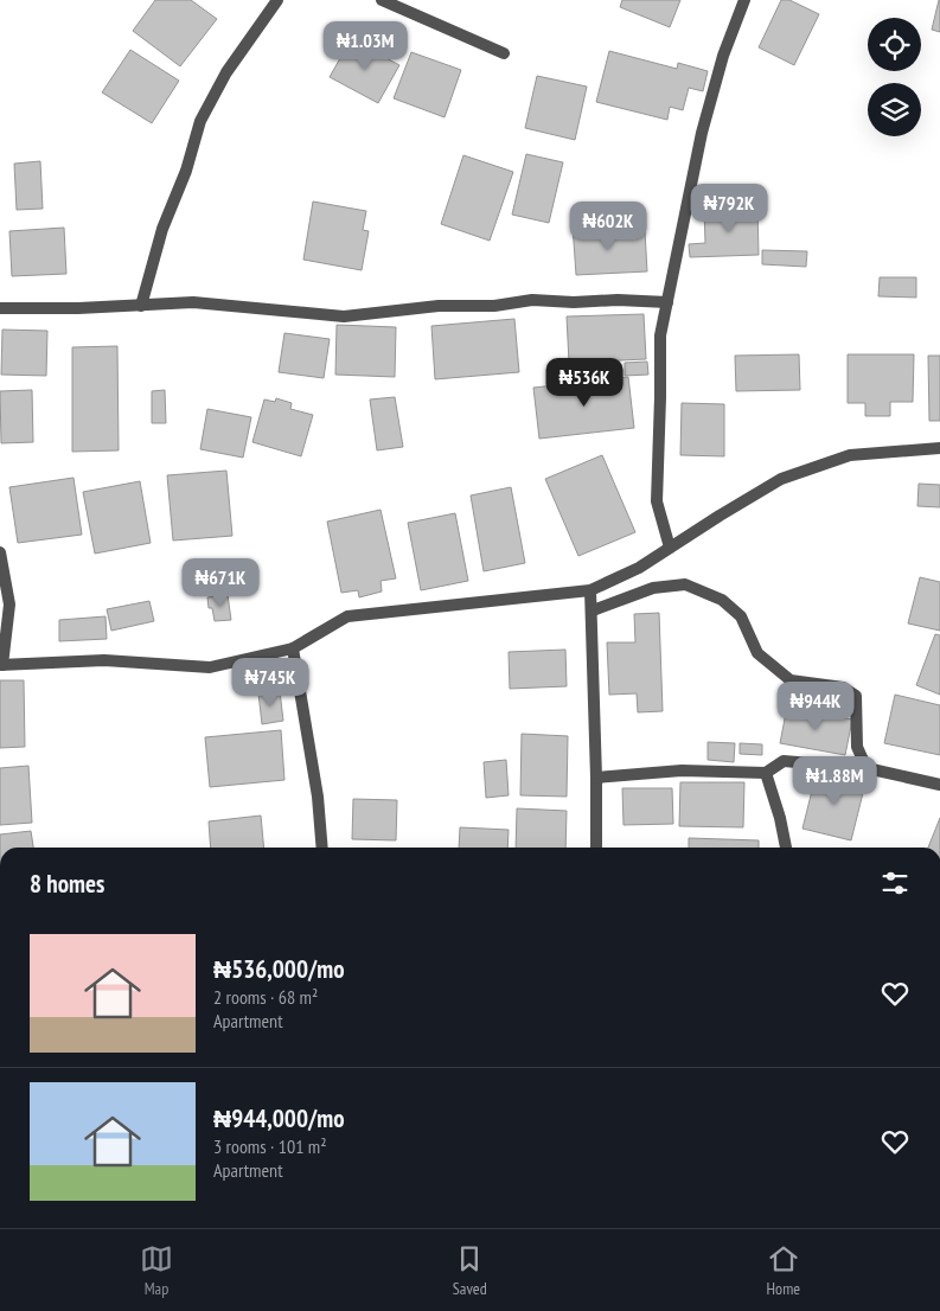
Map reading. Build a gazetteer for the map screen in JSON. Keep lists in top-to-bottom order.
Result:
{
  "page": {
    "price": [
      "₦1.03M",
      "₦792K",
      "₦602K",
      "₦536K",
      "₦671K",
      "₦745K",
      "₦944K",
      "₦1.88M"
    ],
    "heading": "8 homes",
    "list": [
      {
        "name": "₦536,000/mo",
        "note": "2 rooms · 68 m² · Apartment"
      },
      {
        "name": "₦944,000/mo",
        "note": "3 rooms · 101 m² · Apartment"
      }
    ],
    "tabs": ["Map", "Saved", "Home"]
  }
}
